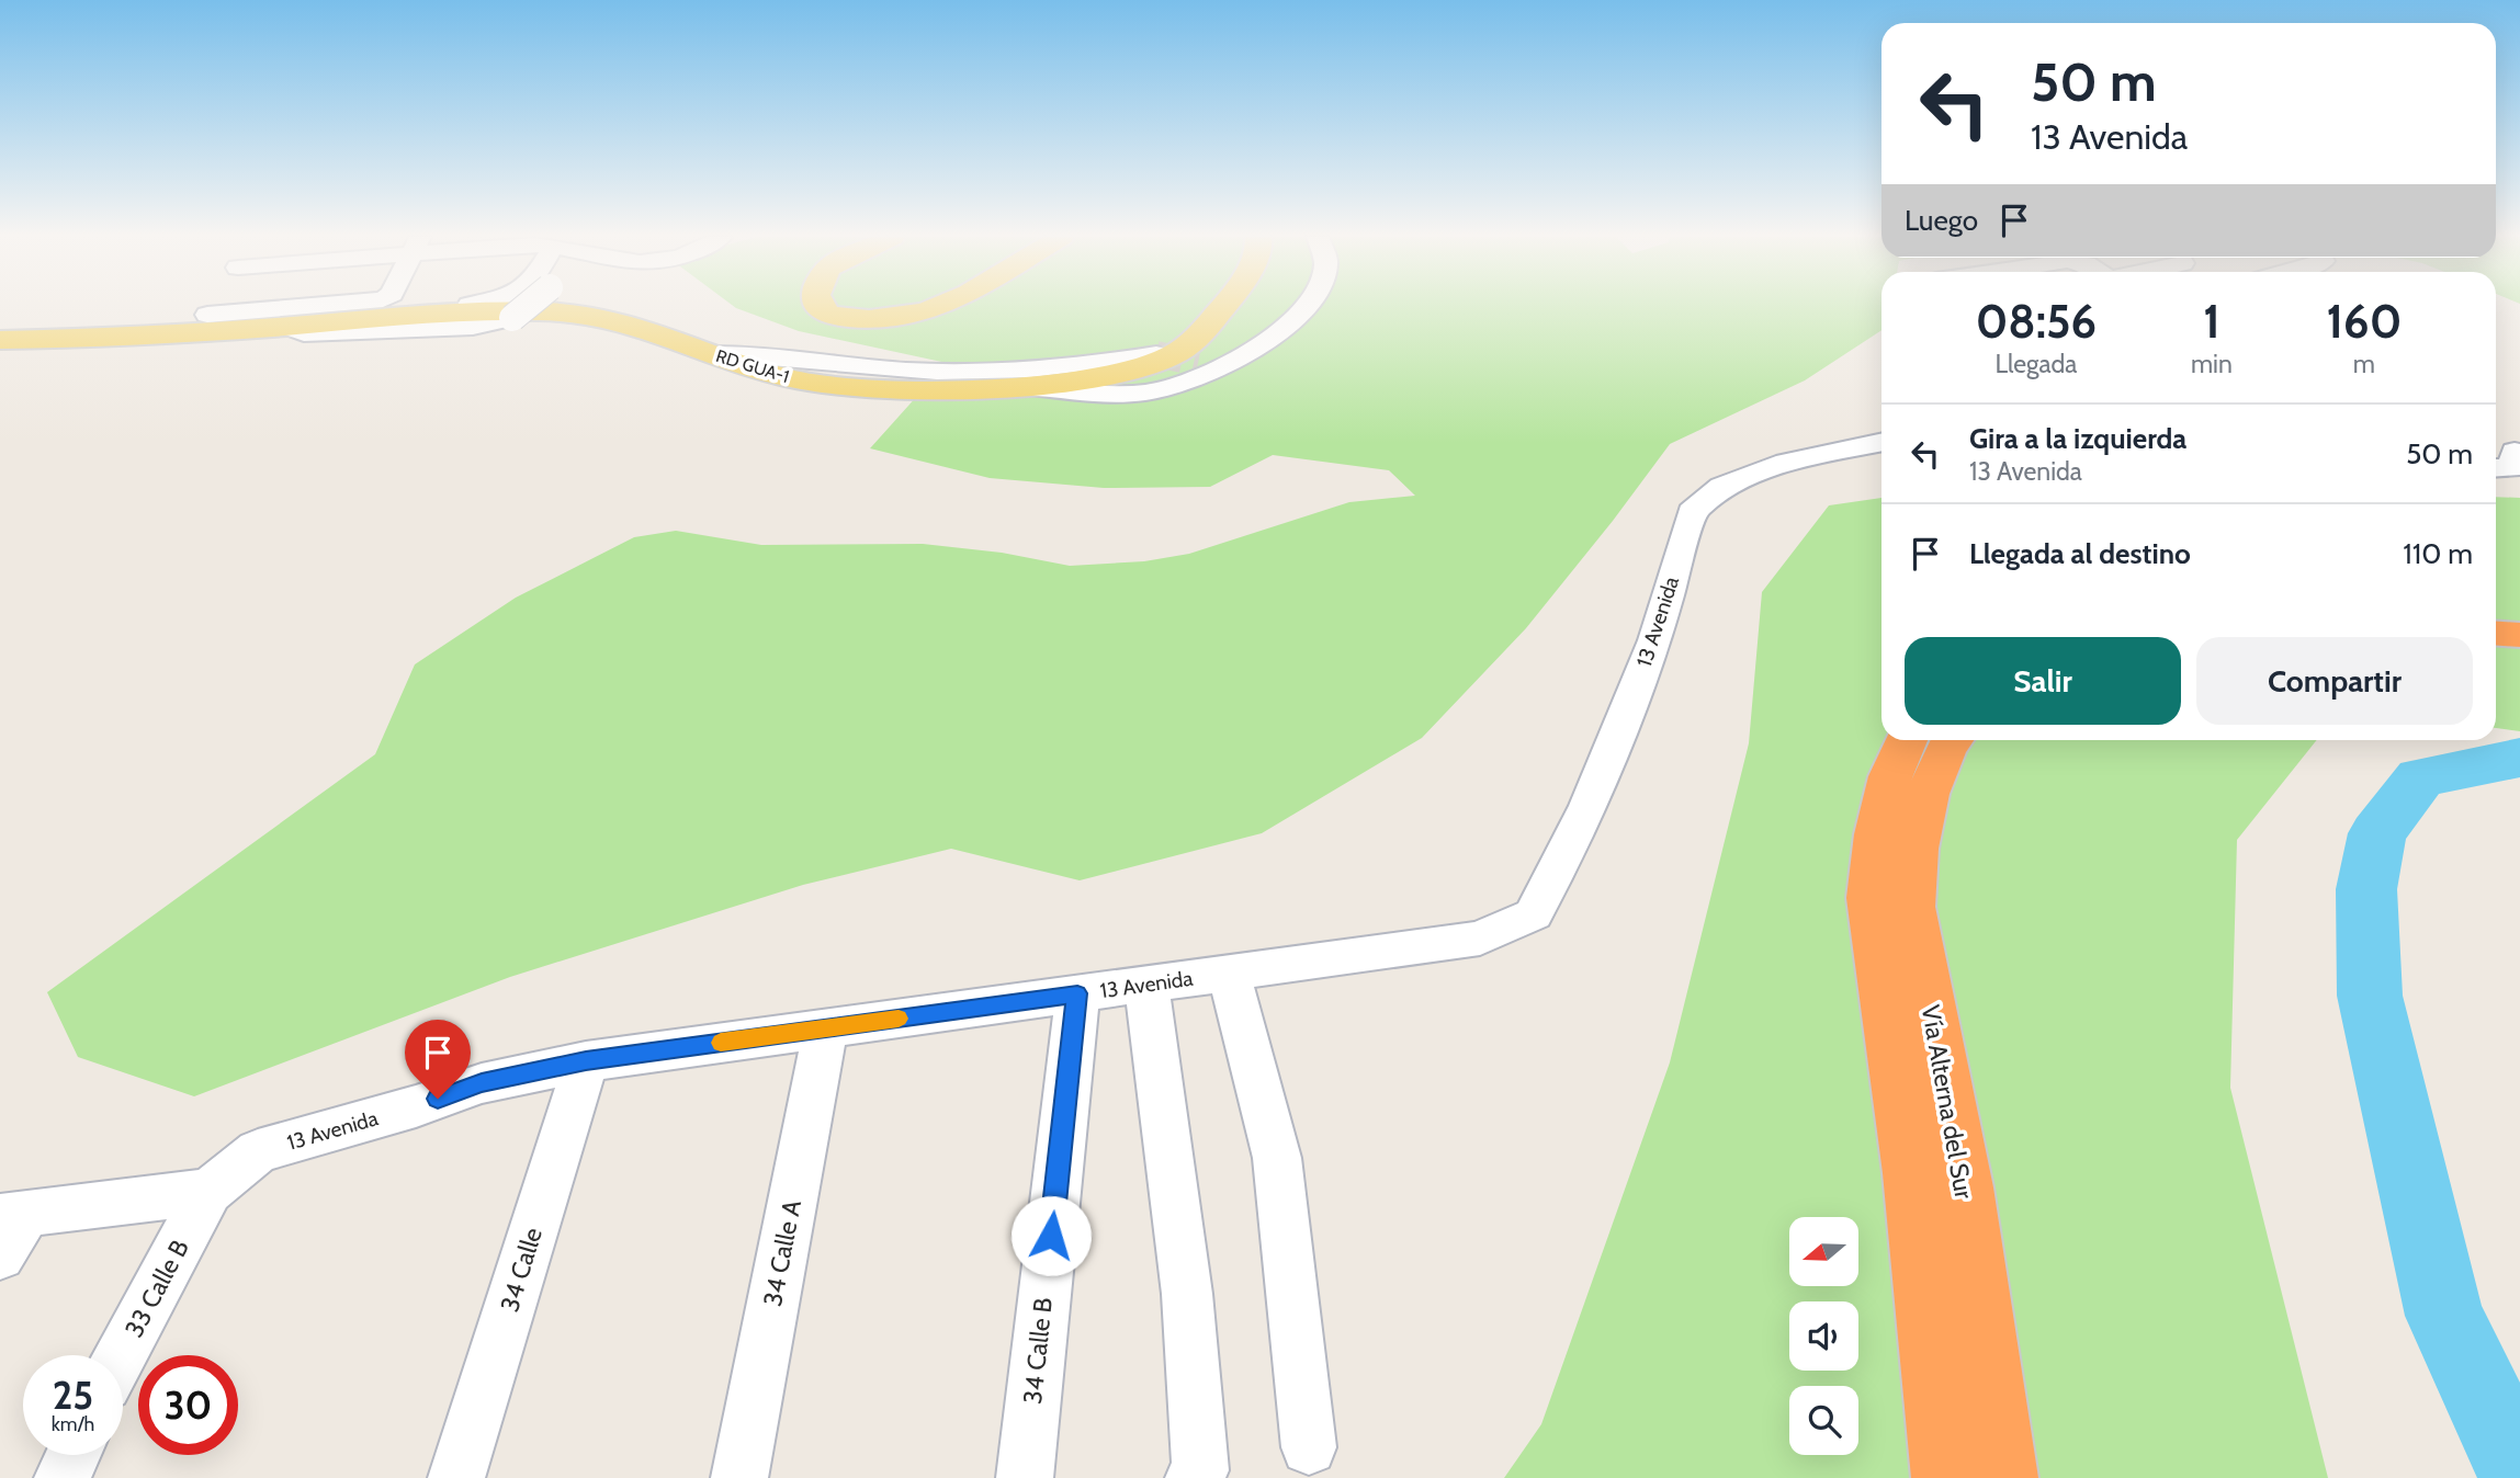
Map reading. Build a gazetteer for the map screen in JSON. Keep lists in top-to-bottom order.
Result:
{
  "streets": {
    "highway": ["Vía Alterna del Sur"],
    "main road": ["RD GUA-1"],
    "street": [
      "13 Avenida",
      "34 Calle A",
      "34 Calle",
      "33 Calle B",
      "34 Calle B"
    ]
  },
  "crossings": [
    ["13 Avenida", "34 Calle A"],
    ["13 Avenida", "34 Calle"],
    ["13 Avenida", "33 Calle B"],
    ["13 Avenida", "34 Calle B"]
  ],
  "north": "left",
  "page": {
    "turn": ["50 m", "13 Avenida"],
    "then": "Luego",
    "eta": [
      "08:56",
      "Llegada",
      "1",
      "min",
      "160",
      "m"
    ],
    "list": [
      {
        "name": "Gira a la izquierda",
        "note": "13 Avenida",
        "value": "50 m"
      },
      {
        "name": "Llegada al destino",
        "value": "110 m"
      }
    ],
    "buttons": ["Salir", "Compartir"],
    "speed": "25 km/h",
    "limit": "30"
  }
}
